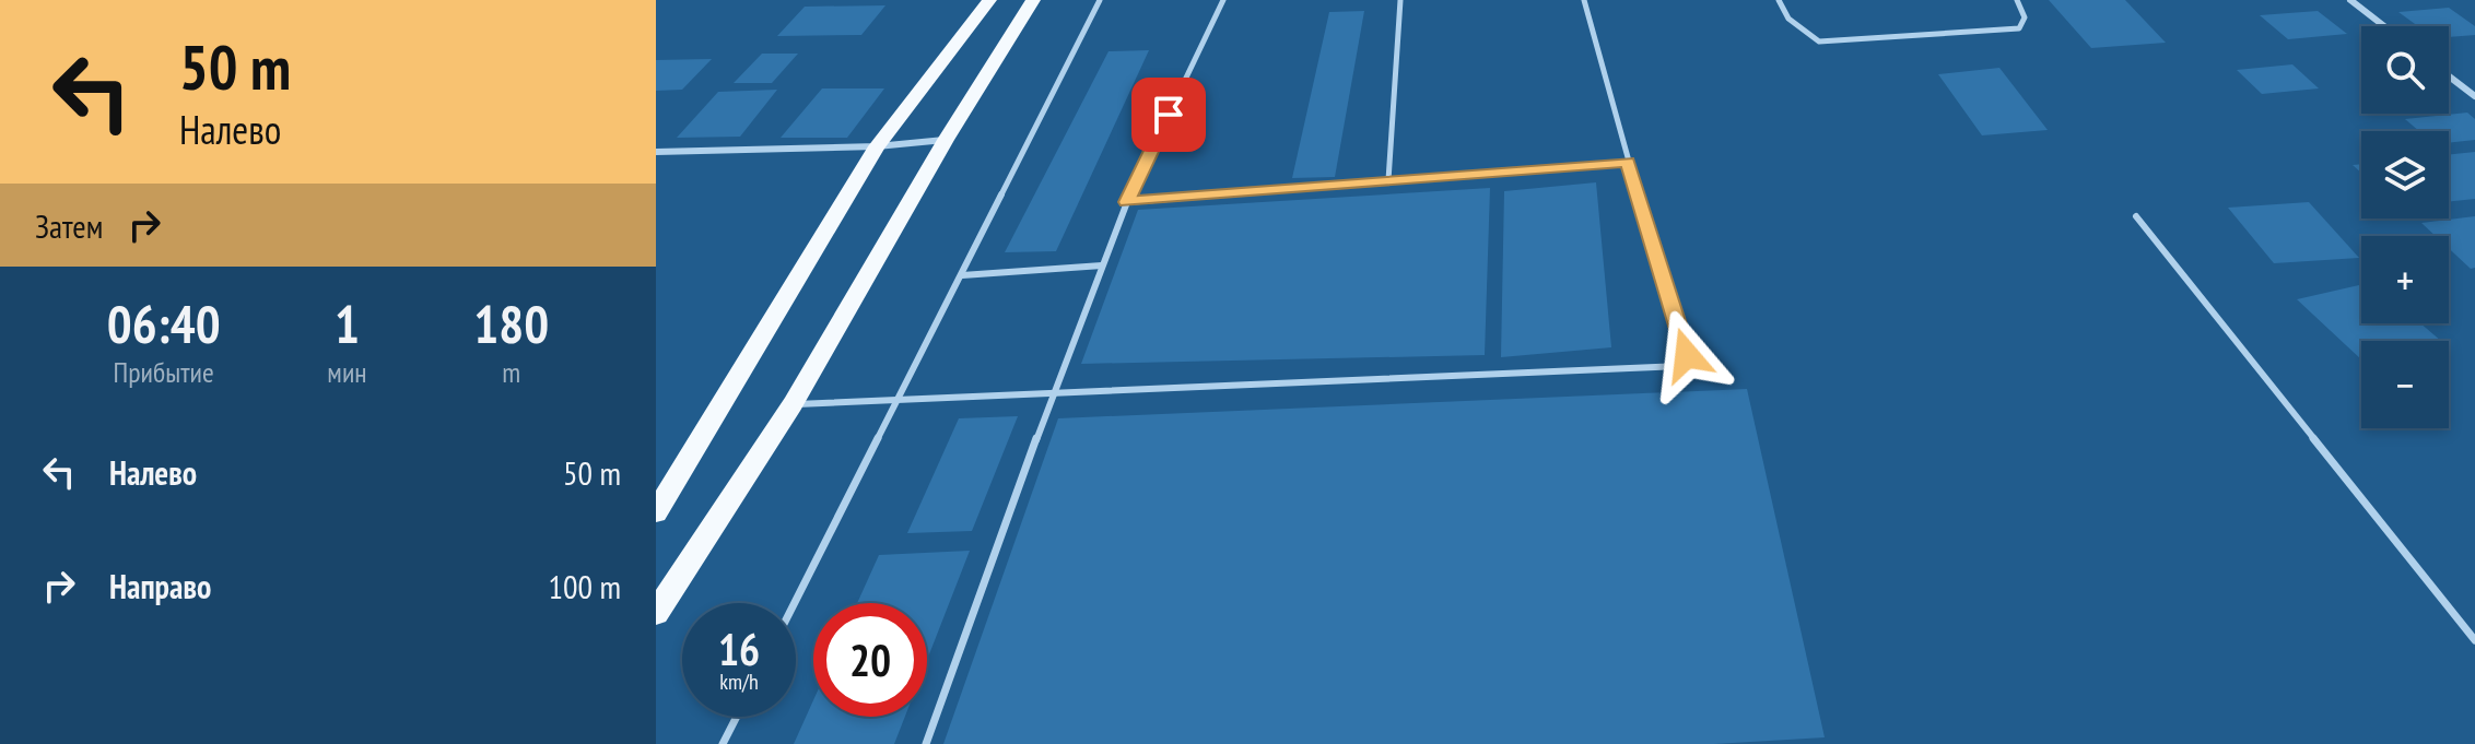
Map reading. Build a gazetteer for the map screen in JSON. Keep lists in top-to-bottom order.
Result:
{
  "page": {
    "turn": ["50 m", "Налево"],
    "map_buttons": ["+", "−"],
    "then": "Затем",
    "eta": [
      "06:40",
      "Прибытие",
      "1",
      "мин",
      "180",
      "m"
    ],
    "list": [
      {
        "name": "Налево",
        "value": "50 m"
      },
      {
        "name": "Направо",
        "value": "100 m"
      }
    ],
    "speed": "16 km/h",
    "limit": "20"
  }
}
